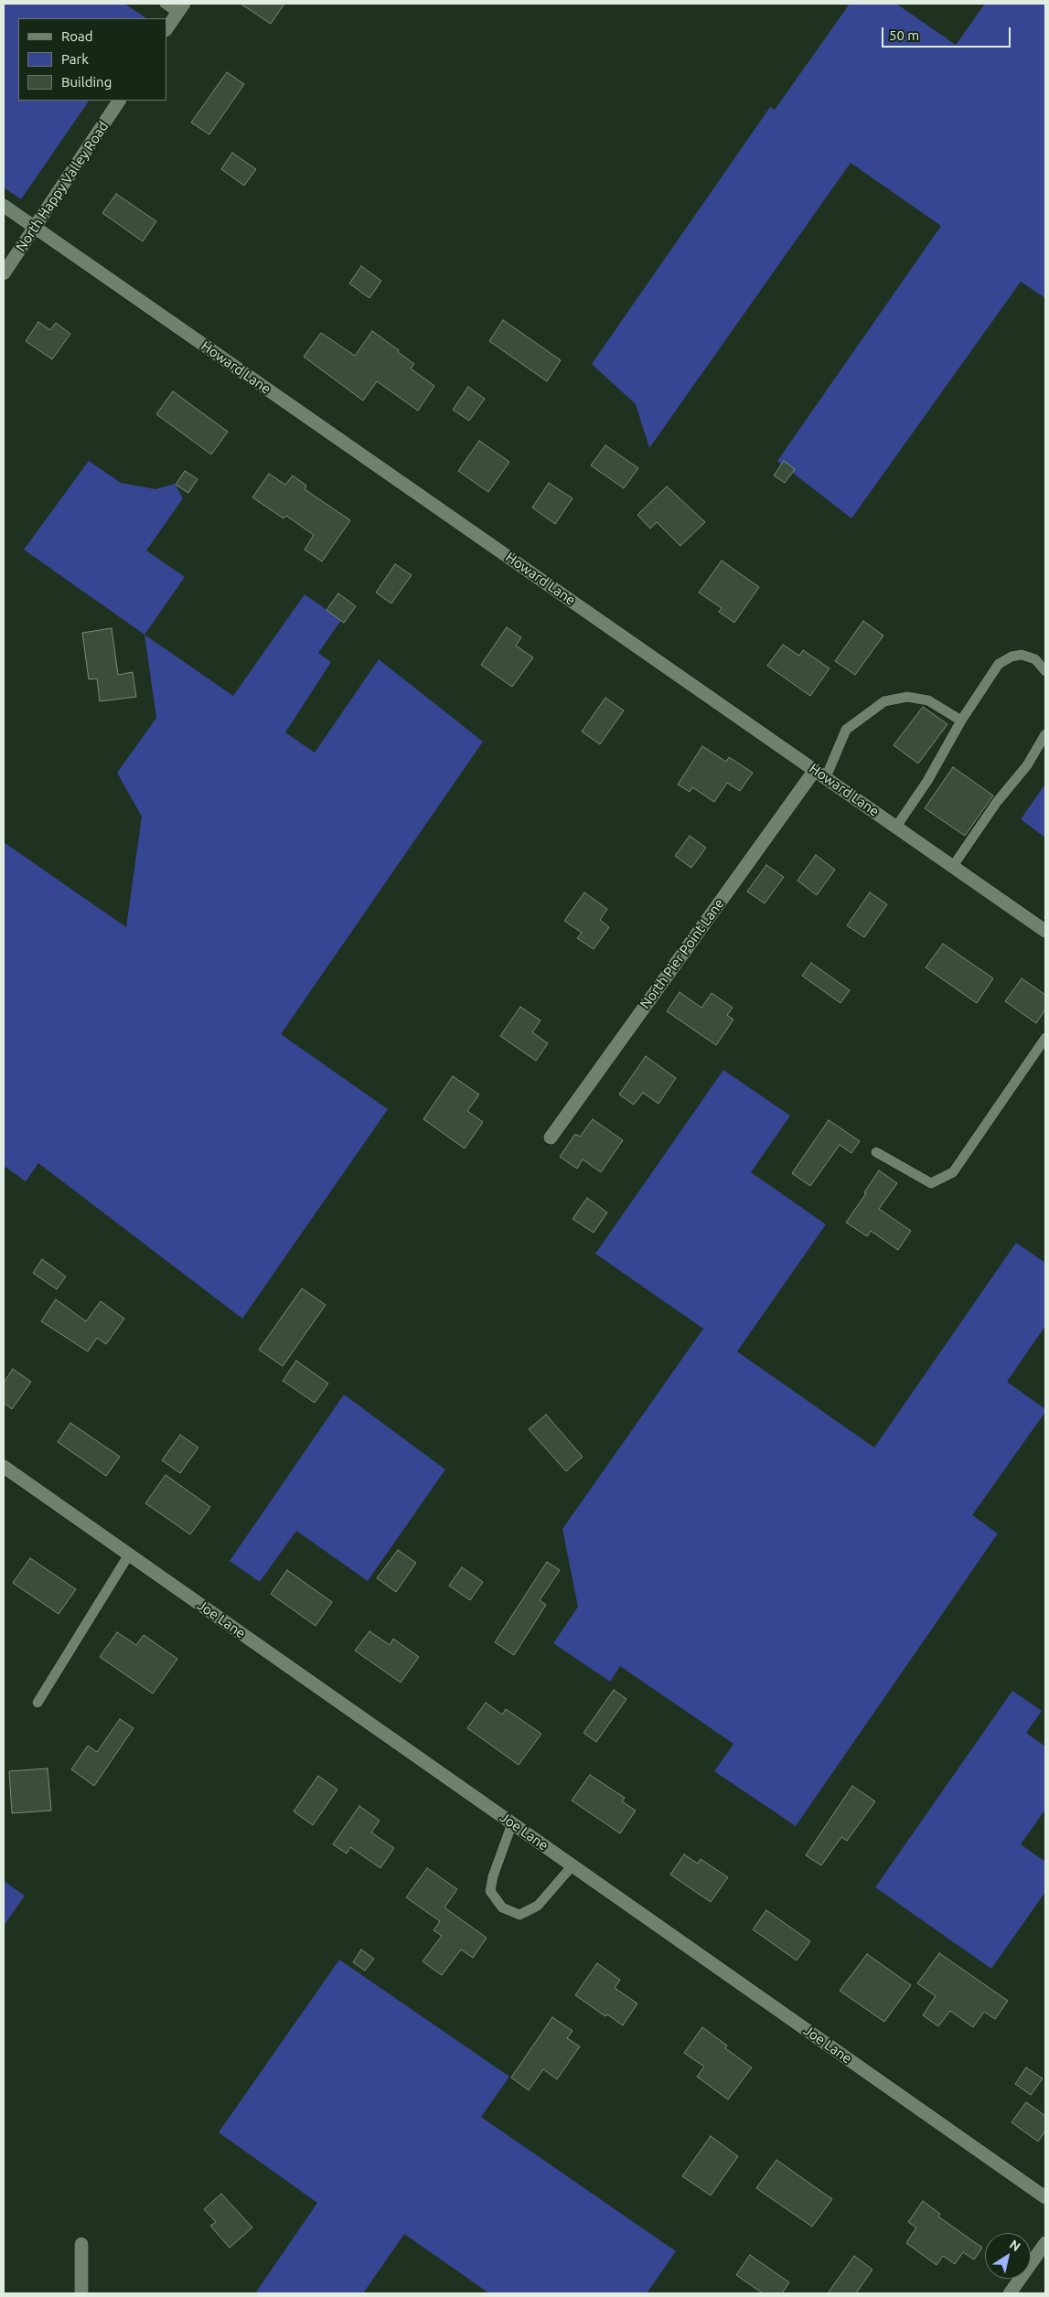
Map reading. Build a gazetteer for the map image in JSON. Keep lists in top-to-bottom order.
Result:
{
  "streets": {
    "street": [
      "North Happy Valley Road",
      "Howard Lane",
      "North Pier Point Lane",
      "Joe Lane"
    ]
  },
  "crossings": [
    ["North Happy Valley Road", "Howard Lane"],
    ["Howard Lane", "North Pier Point Lane"]
  ],
  "legend": ["Road", "Park", "Building"],
  "scale_bar": "50 m",
  "north": "top right"
}
